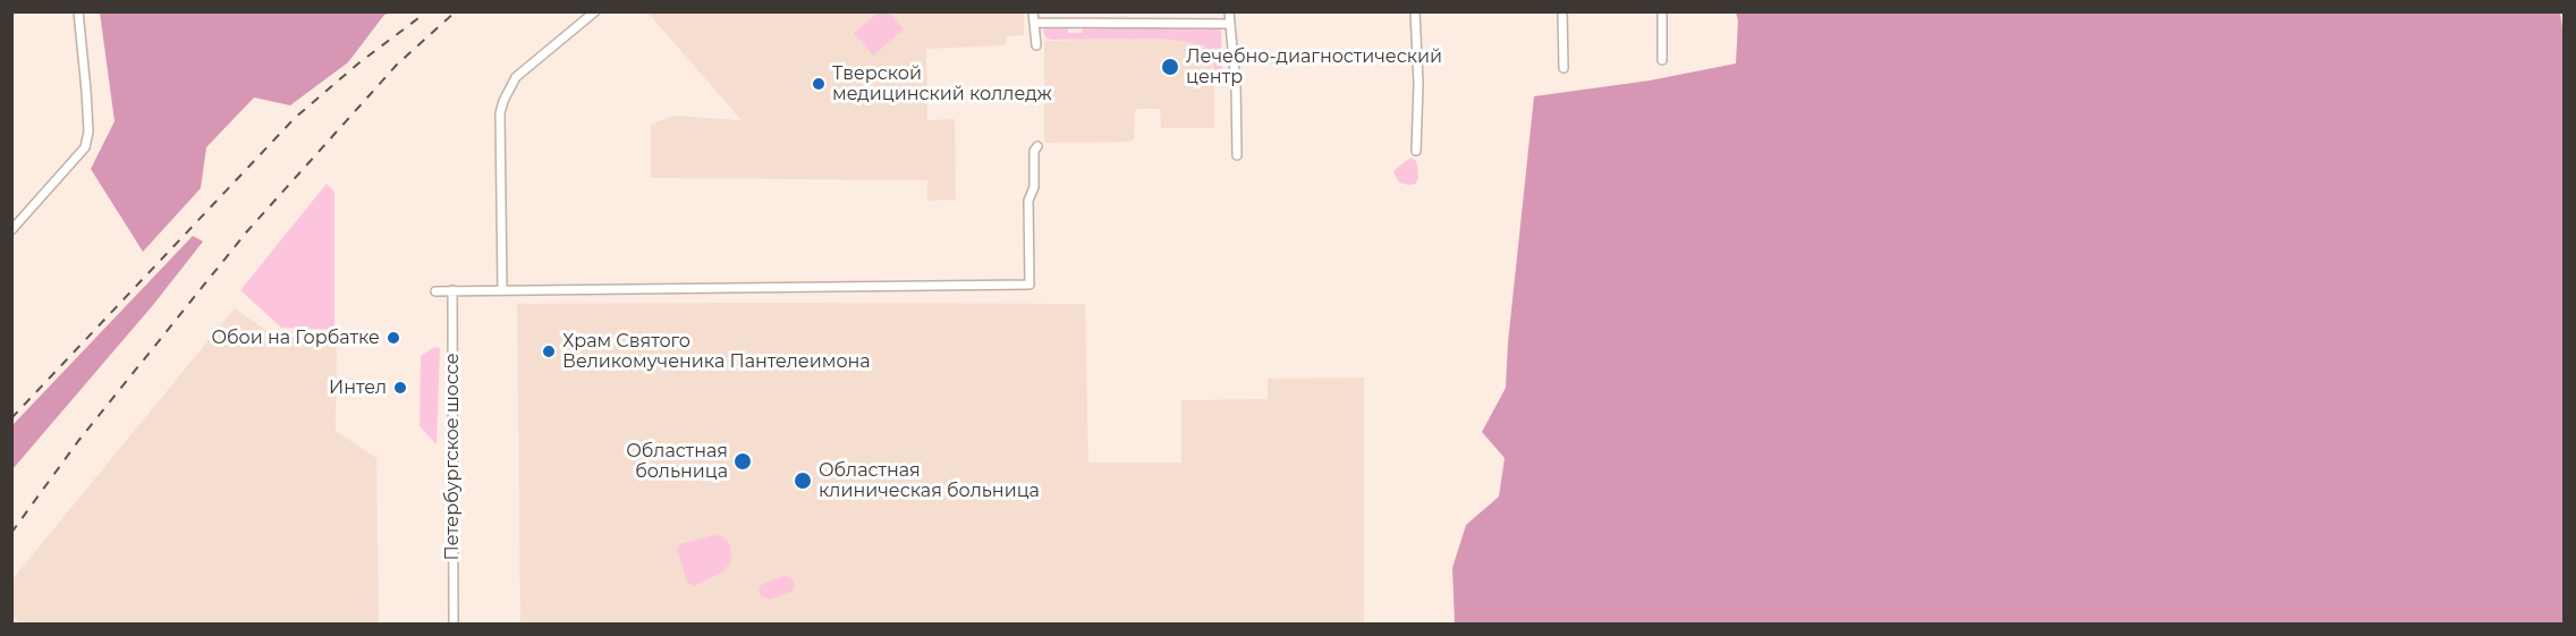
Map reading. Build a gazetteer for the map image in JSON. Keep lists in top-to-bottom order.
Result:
{
  "streets": {
    "street": ["Петербургское шоссе"]
  },
  "places": [
    "Лечебно-диагностический центр",
    "Тверской медицинский колледж",
    "Обои на Горбатке",
    "Храм Святого Великомученика Пантелеимона",
    "Интел",
    "Областная больница",
    "Областная клиническая больница"
  ]
}
